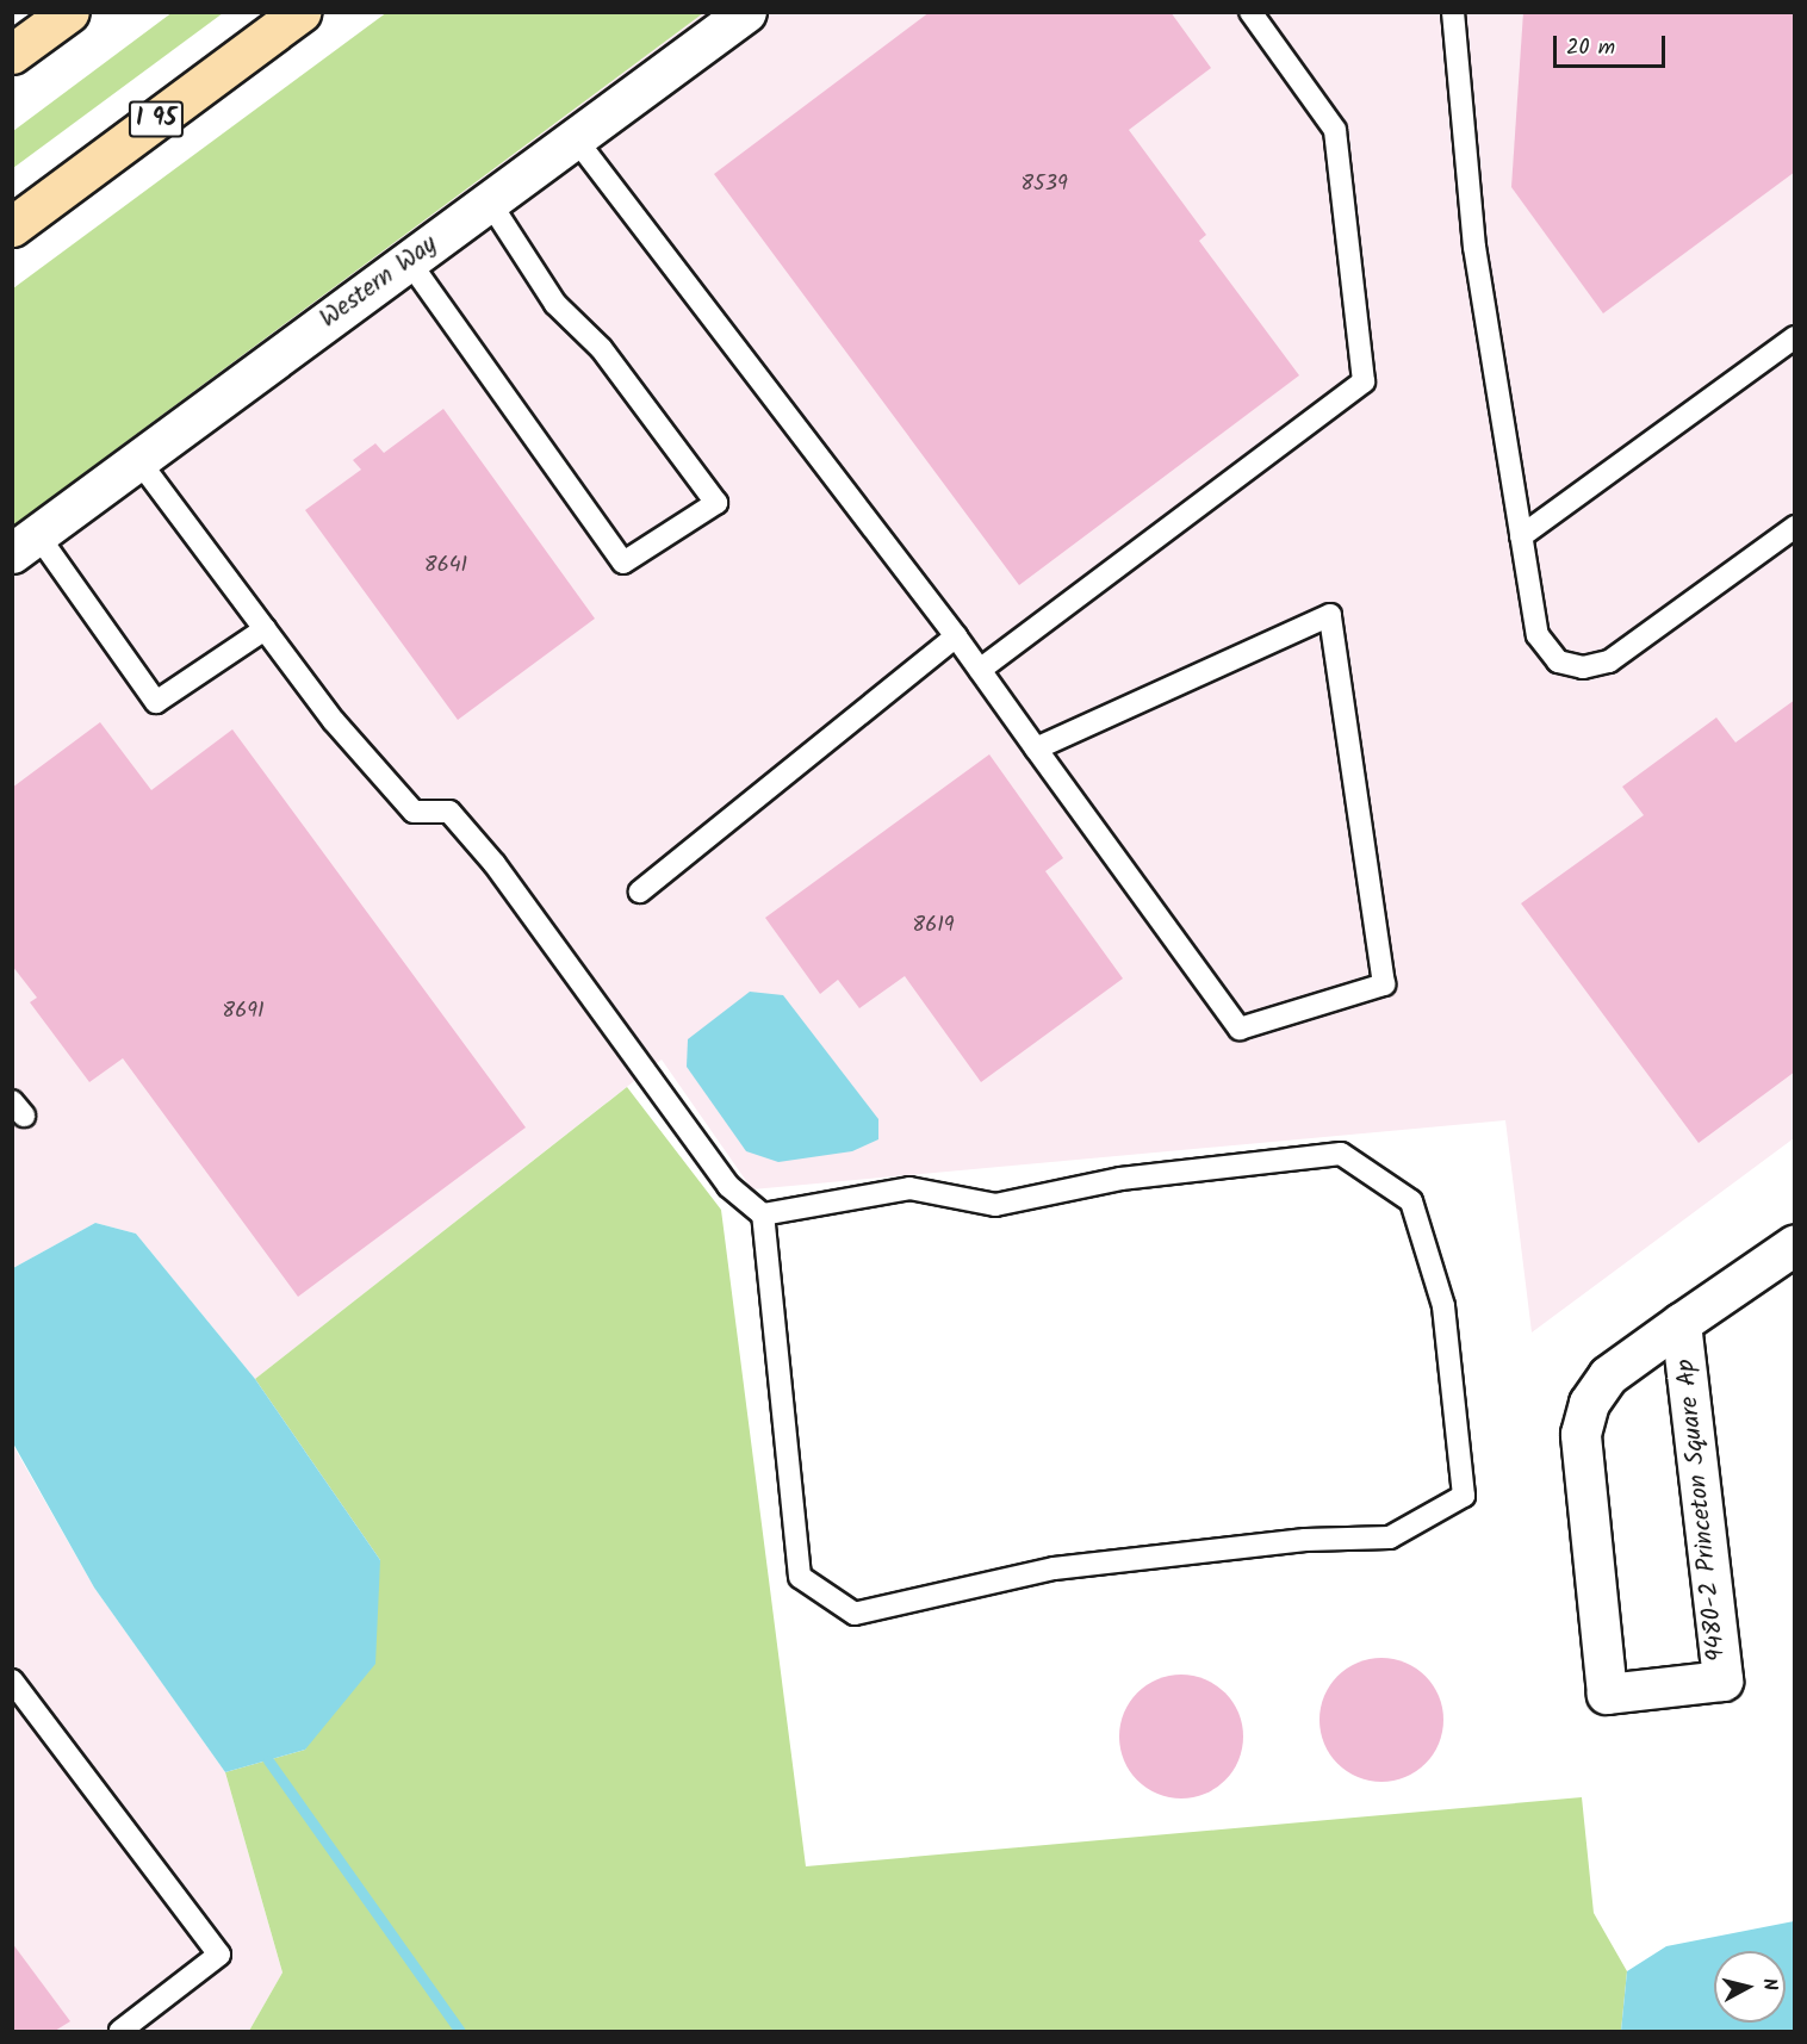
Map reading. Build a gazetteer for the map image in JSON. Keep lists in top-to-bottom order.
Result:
{
  "streets": {
    "highway": ["I 95"],
    "street": ["Western Way", "9480-2 Princeton Square Ap"]
  },
  "house_numbers": [
    "8539",
    "8641",
    "8619",
    "8691"
  ],
  "scale_bar": "20 m",
  "north": "right"
}
